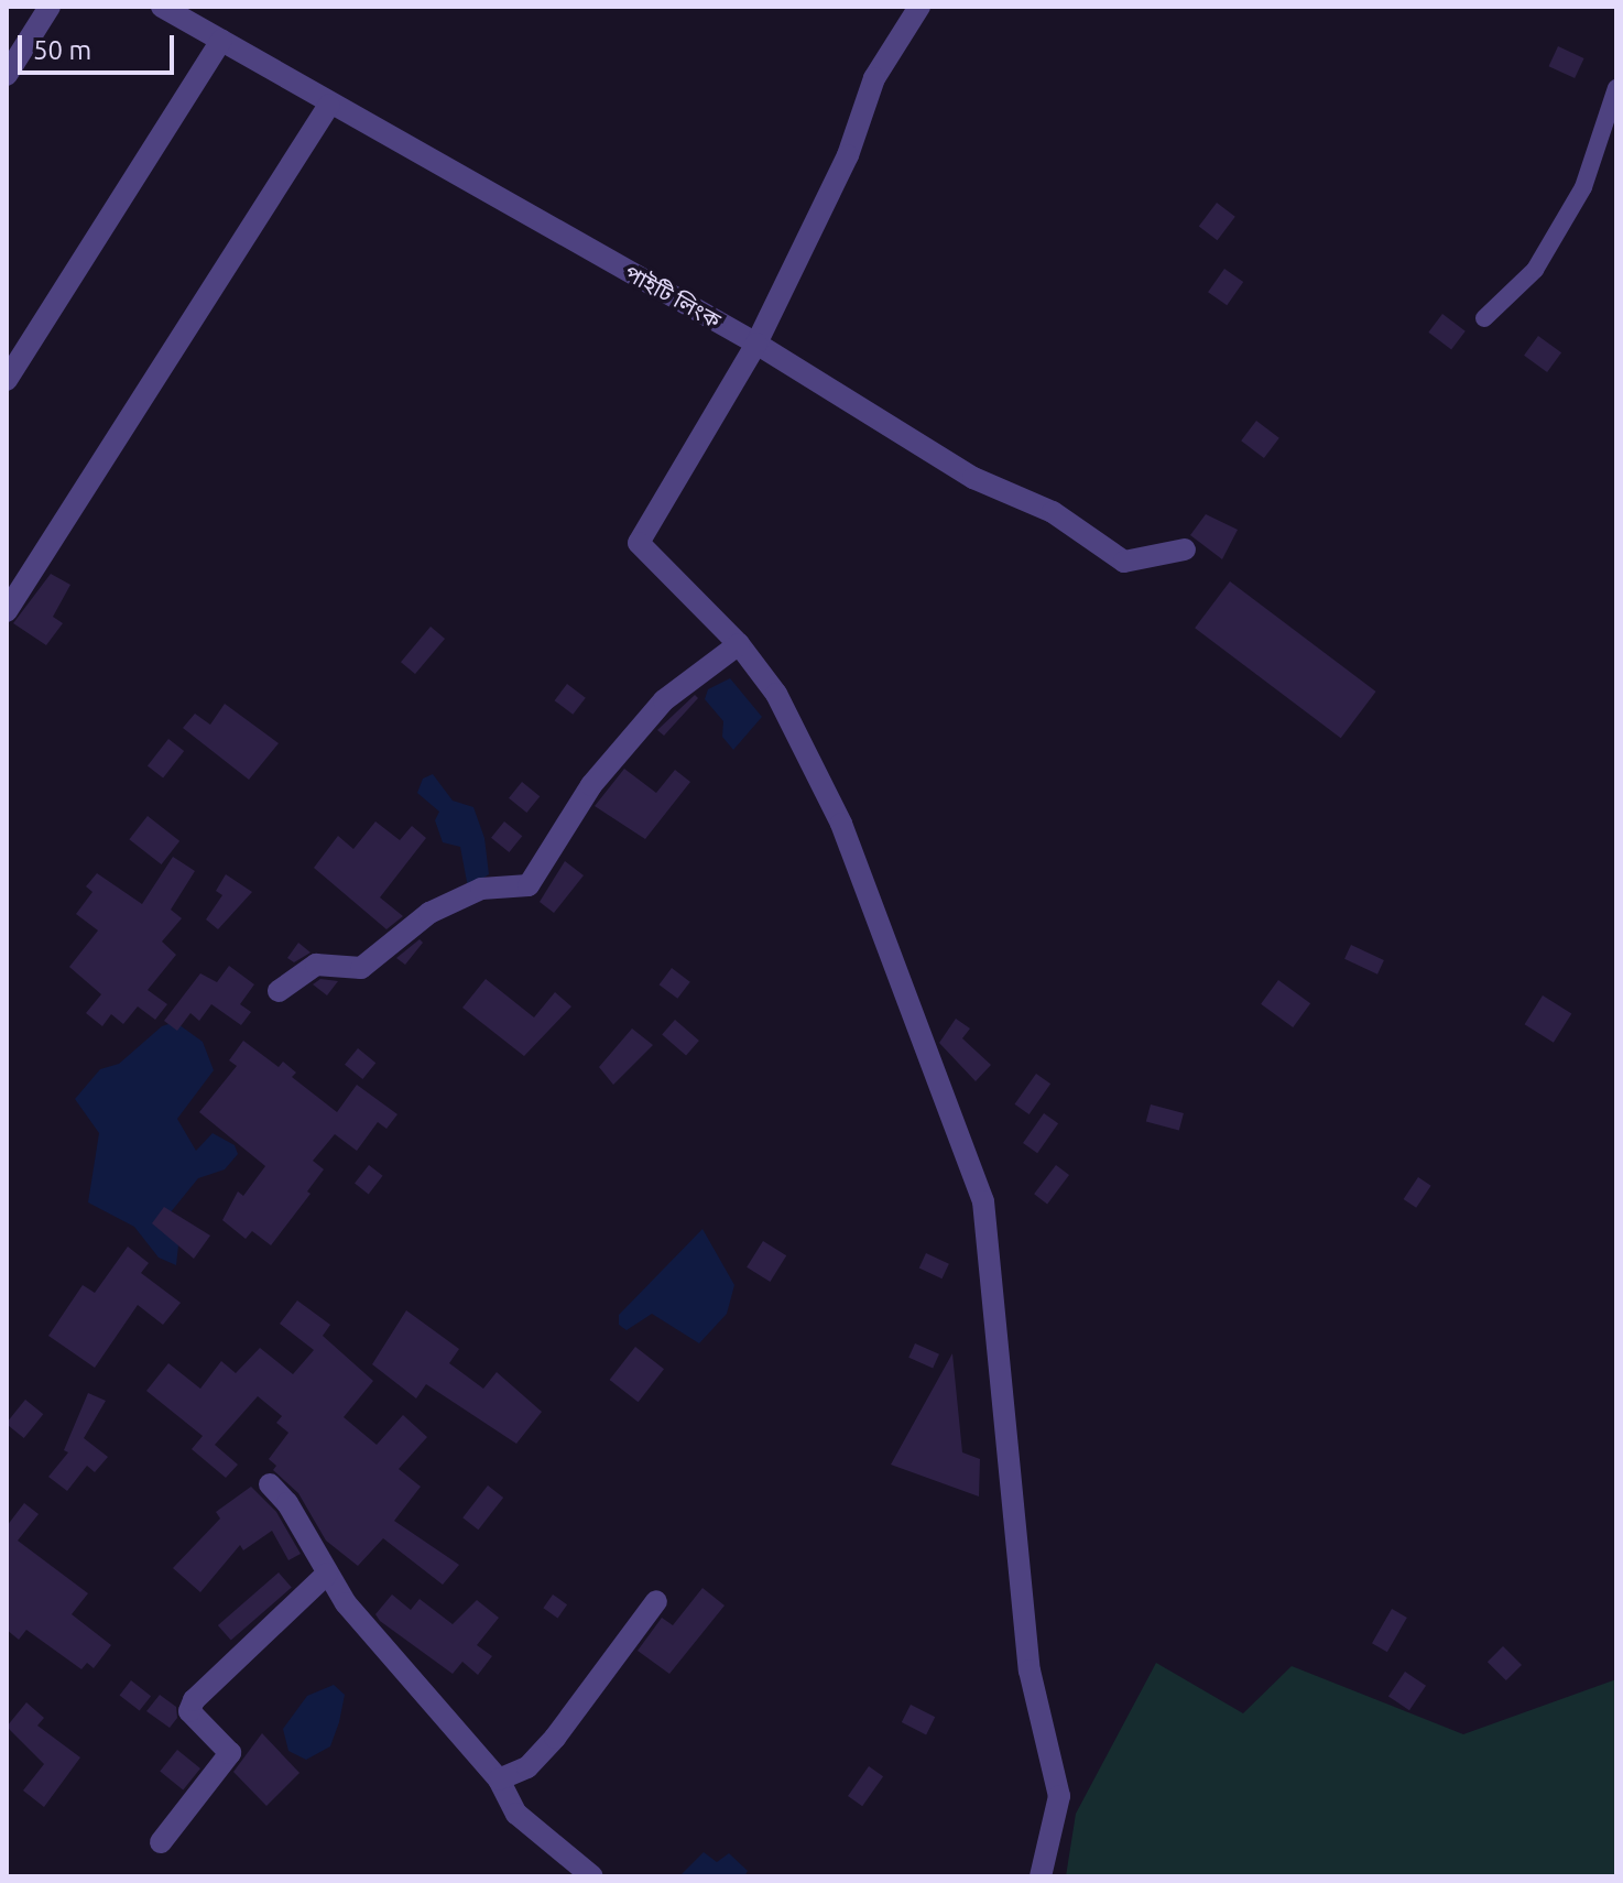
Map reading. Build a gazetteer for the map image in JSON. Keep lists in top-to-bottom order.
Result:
{
  "streets": {
    "street": ["পাইটি লিংক"]
  },
  "scale_bar": "50 m"
}
